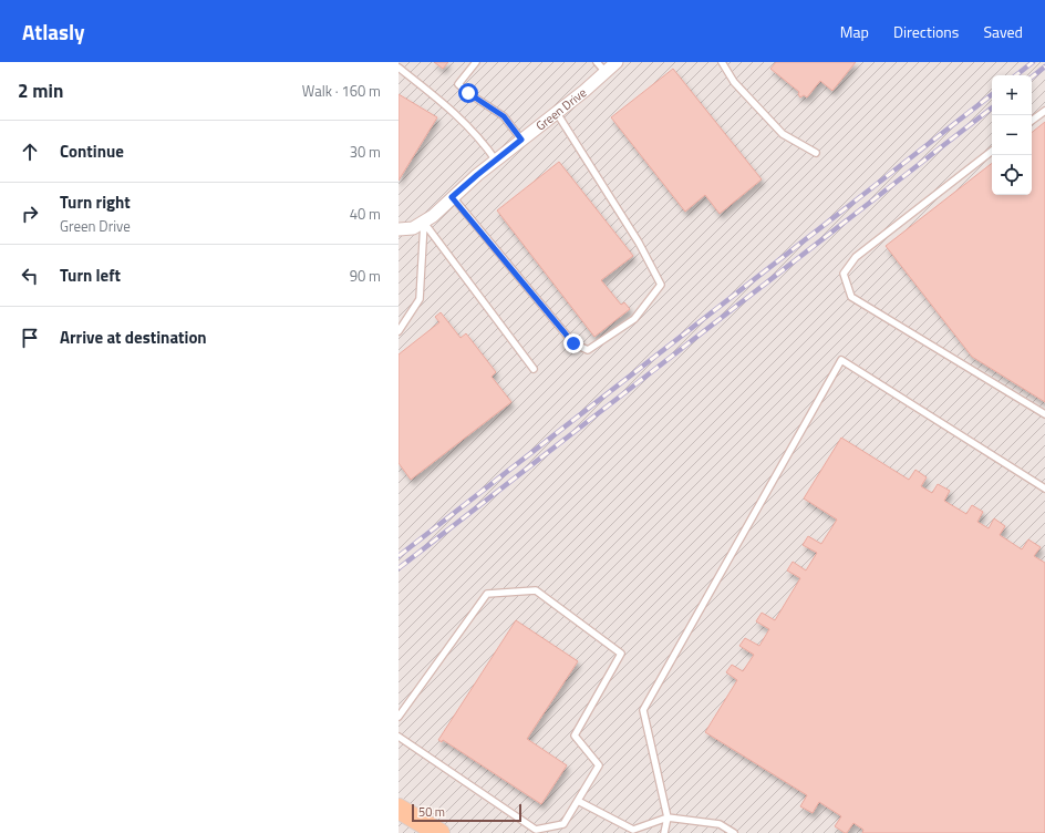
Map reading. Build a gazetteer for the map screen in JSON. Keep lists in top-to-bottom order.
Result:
{
  "streets": {
    "street": ["Green Drive"]
  },
  "scale_bar": "50 m",
  "page": {
    "header": "Atlasly",
    "nav": ["Map", "Directions", "Saved"],
    "heading": ["2 min", "Walk · 160 m"],
    "map_buttons": ["+", "−"],
    "list": [
      ["Continue", "30 m"],
      ["Turn right", "Green Drive", "40 m"],
      ["Turn left", "90 m"],
      "Arrive at destination"
    ],
    "scale": "50 m"
  }
}
